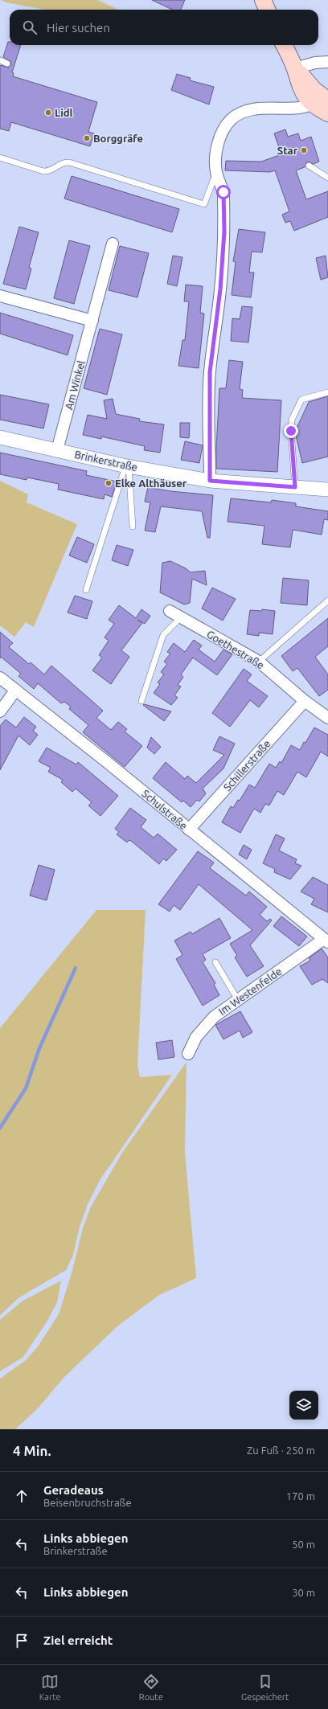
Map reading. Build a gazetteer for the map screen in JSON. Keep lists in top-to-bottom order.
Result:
{
  "streets": {
    "street": [
      "Am Winkel",
      "Brinkerstraße",
      "Goethestraße",
      "Schillerstraße",
      "Schulstraße",
      "Im Westenfelde"
    ]
  },
  "crossings": [
    ["Am Winkel", "Brinkerstraße"],
    ["Goethestraße", "Schillerstraße"],
    ["Schillerstraße", "Schulstraße"],
    ["Schulstraße", "Im Westenfelde"]
  ],
  "places": [
    "Lidl",
    "Borggräfe",
    "Star",
    "Elke Althäuser"
  ],
  "page": {
    "search": "Hier suchen",
    "heading": ["4 Min.", "Zu Fuß · 250 m"],
    "list": [
      ["Geradeaus", "Beisenbruchstraße", "170 m"],
      ["Links abbiegen", "Brinkerstraße", "50 m"],
      ["Links abbiegen", "30 m"],
      "Ziel erreicht"
    ],
    "nav": ["Karte", "Route", "Gespeichert"]
  }
}
